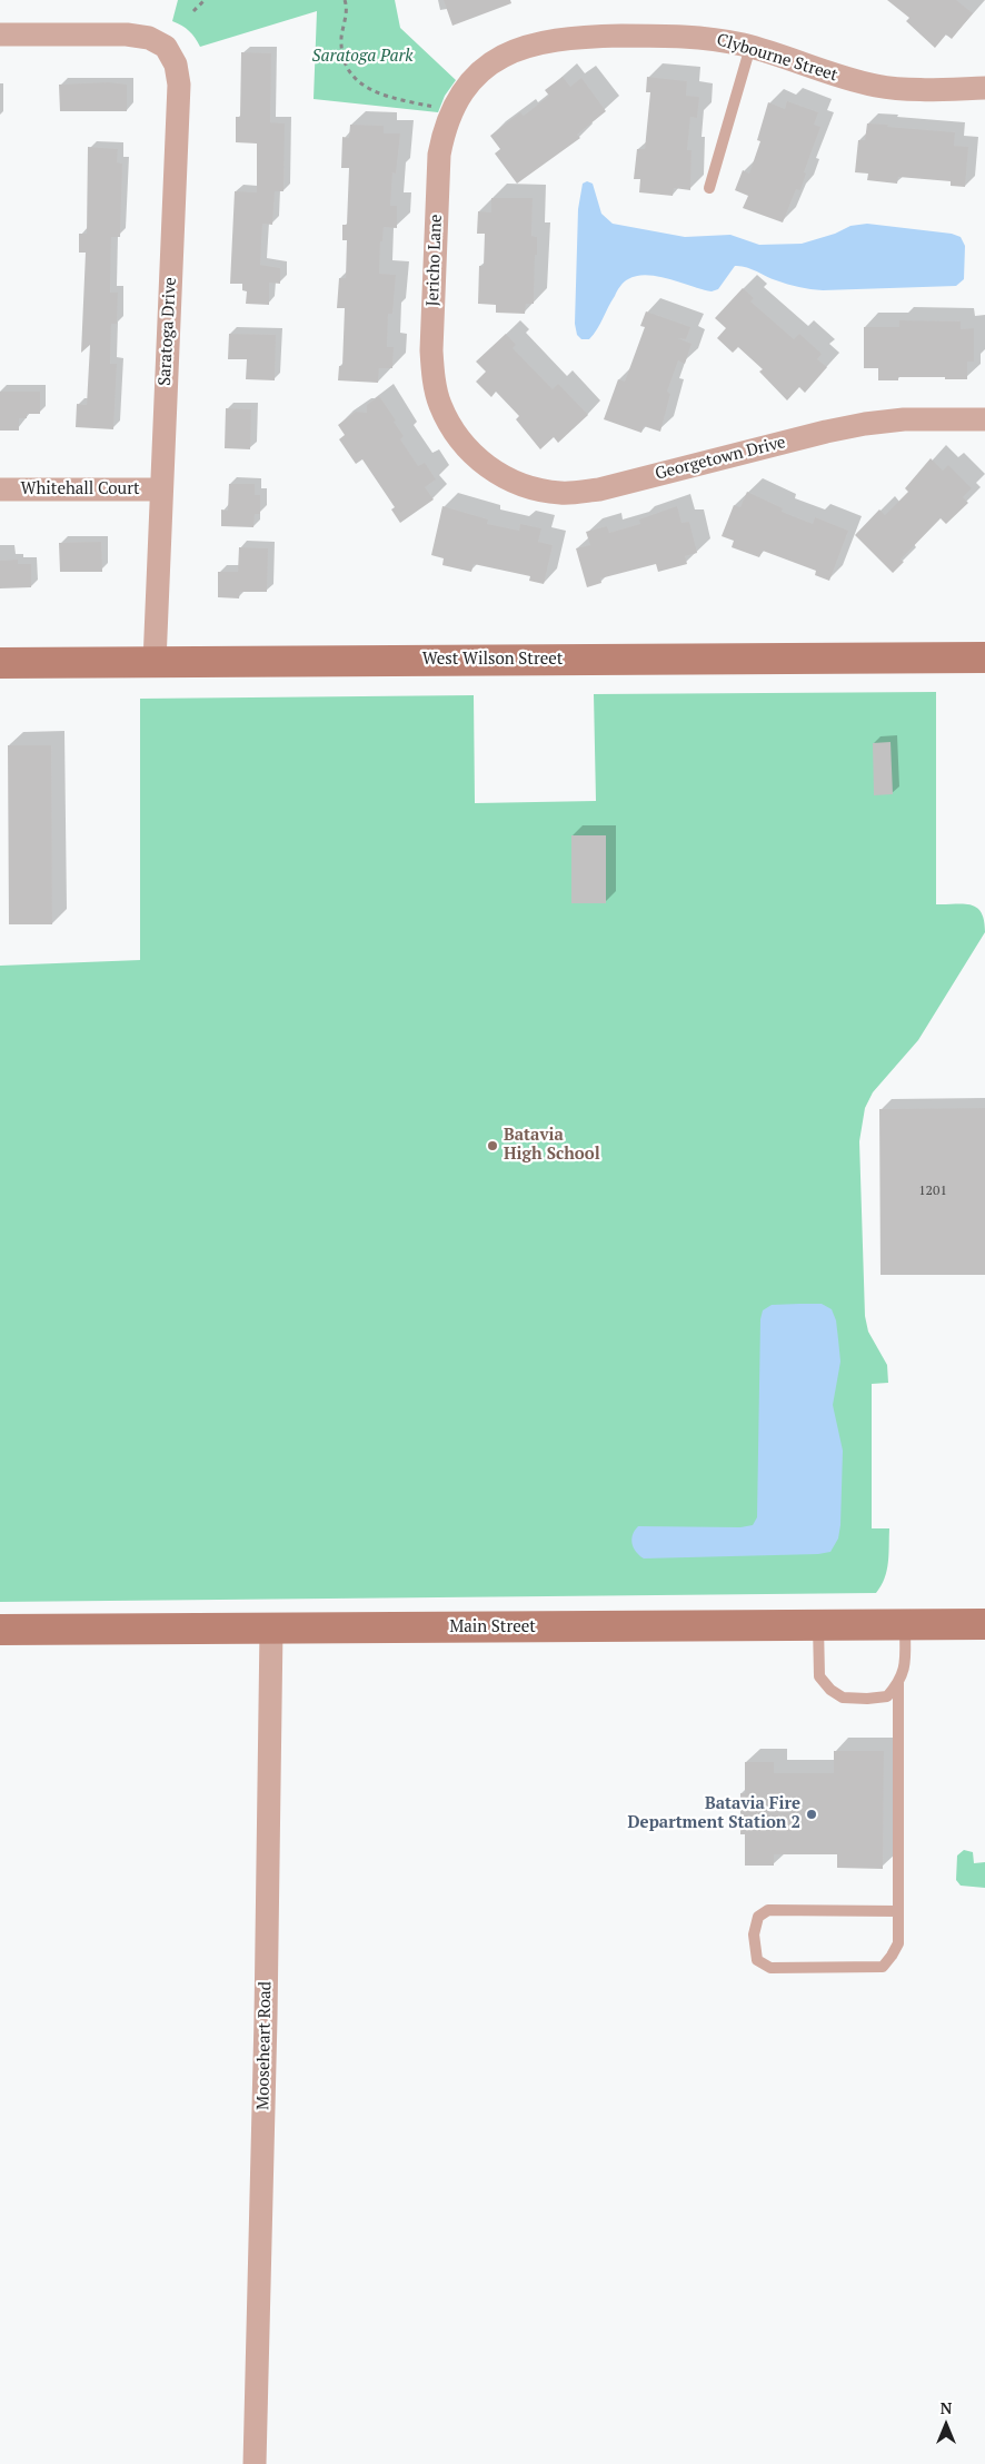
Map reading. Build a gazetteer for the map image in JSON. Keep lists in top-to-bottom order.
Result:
{
  "streets": {
    "main road": ["West Wilson Street", "Main Street"],
    "street": [
      "Clybourne Street",
      "Jericho Lane",
      "Saratoga Drive",
      "Georgetown Drive",
      "Whitehall Court",
      "Mooseheart Road"
    ]
  },
  "crossings": [
    ["Clybourne Street", "Jericho Lane"],
    ["Jericho Lane", "Georgetown Drive"],
    ["Saratoga Drive", "Whitehall Court"],
    ["Saratoga Drive", "West Wilson Street"],
    ["Main Street", "Mooseheart Road"]
  ],
  "parks": ["Saratoga Park"],
  "places": ["Batavia High School", "Batavia Fire Department Station 2"],
  "house_numbers": ["1201"],
  "north": "top"
}
